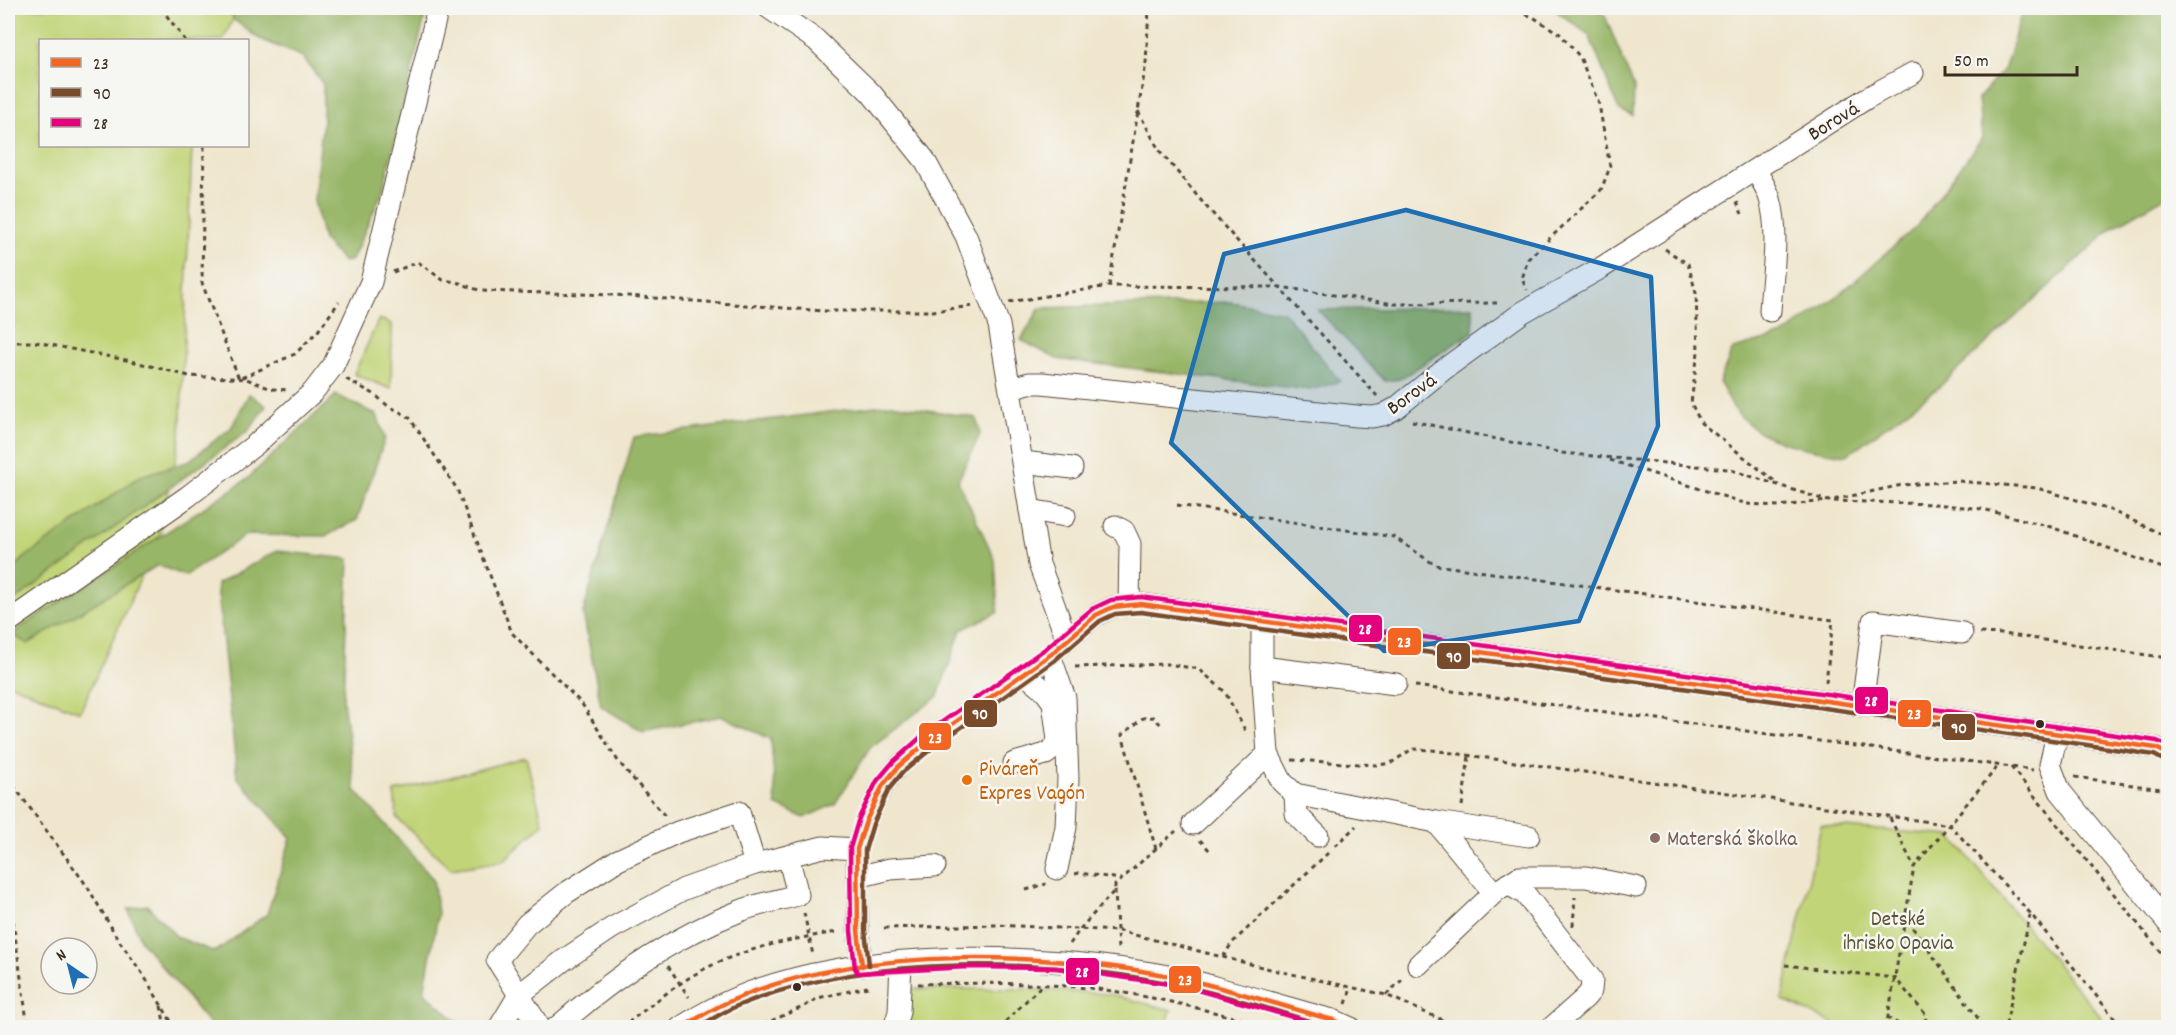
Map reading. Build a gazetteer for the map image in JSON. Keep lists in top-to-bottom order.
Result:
{
  "streets": {
    "street": ["Borová"]
  },
  "parks": ["Detské ihrisko Opavia"],
  "places": ["Piváreň Expres Vagón", "Materská školka"],
  "lines": ["transit line 28", "transit line 23", "transit line 90"],
  "legend": ["23", "90", "28"],
  "scale_bar": "50 m",
  "north": "top left"
}
